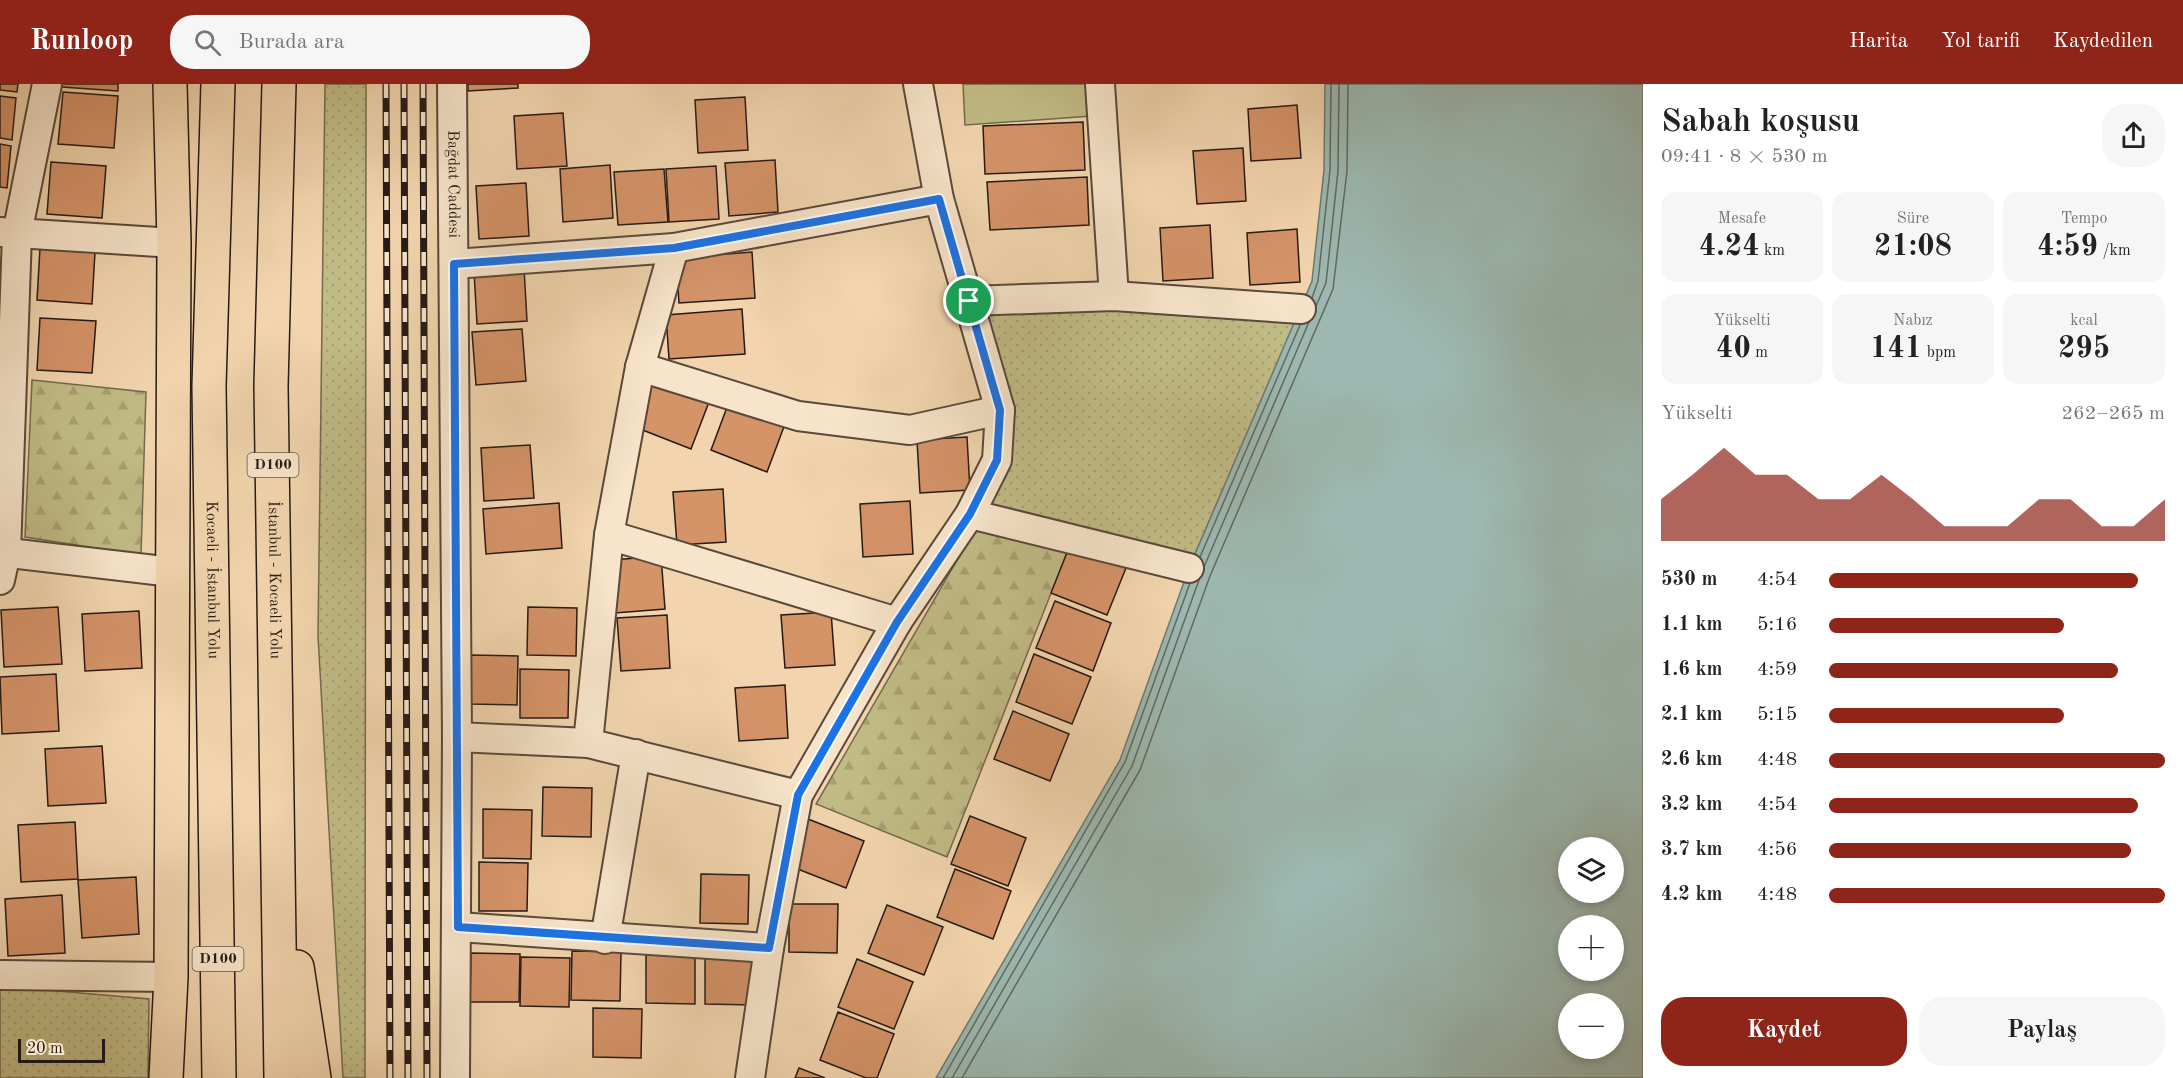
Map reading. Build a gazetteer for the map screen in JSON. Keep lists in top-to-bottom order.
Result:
{
  "streets": {
    "main road": ["D100", "Kocaeli - İstanbul Yolu", "İstanbul - Kocaeli Yolu"],
    "street": ["Bağdat Caddesi"]
  },
  "scale_bar": "20 m",
  "page": {
    "header": "Runloop",
    "search": "Burada ara",
    "nav": ["Harita", "Yol tarifi", "Kaydedilen"],
    "heading": ["Sabah koşusu", "09:41 · 8 × 530 m"],
    "stats": [
      ["Mesafe", "4.24 km"],
      ["Süre", "21:08"],
      ["Tempo", "4:59 /km"],
      ["Yükselti", "40 m"],
      ["Nabız", "141 bpm"],
      ["kcal", "295"]
    ],
    "chart": ["Yükselti", "262–265 m"],
    "list": [
      {
        "name": "530 m",
        "note": "4:54"
      },
      {
        "name": "1.1 km",
        "note": "5:16"
      },
      {
        "name": "1.6 km",
        "note": "4:59"
      },
      {
        "name": "2.1 km",
        "note": "5:15"
      },
      {
        "name": "2.6 km",
        "note": "4:48"
      },
      {
        "name": "3.2 km",
        "note": "4:54"
      },
      {
        "name": "3.7 km",
        "note": "4:56"
      },
      {
        "name": "4.2 km",
        "note": "4:48"
      }
    ],
    "map_buttons": ["+", "−"],
    "buttons": ["Kaydet", "Paylaş"],
    "scale": "20 m"
  }
}
